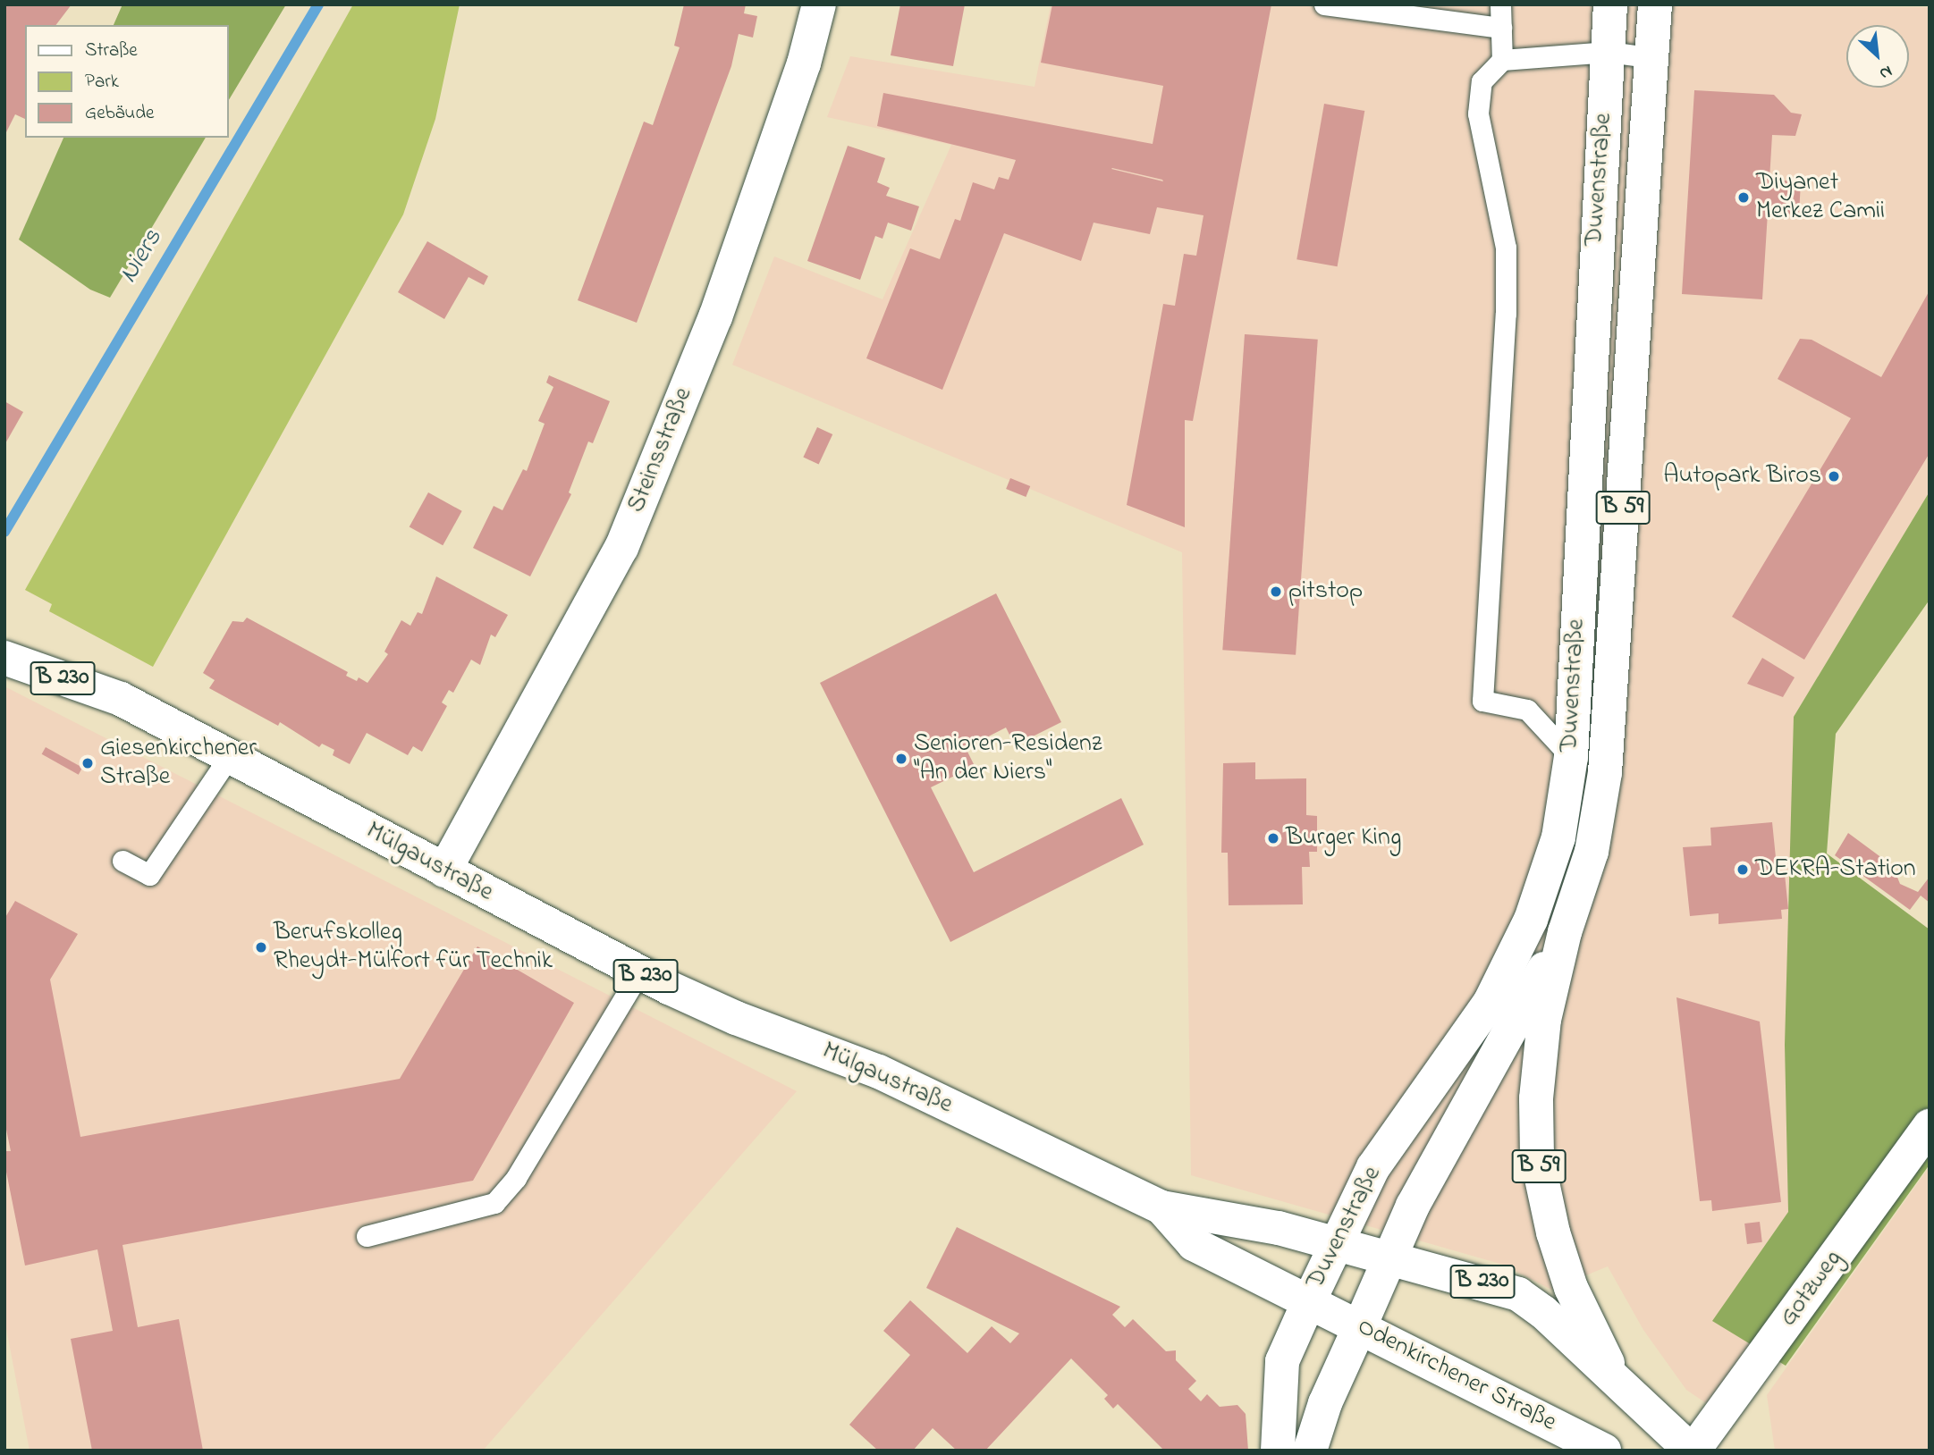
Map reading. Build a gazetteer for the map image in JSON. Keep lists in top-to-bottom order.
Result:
{
  "streets": {
    "main road": [
      "Duvenstraße",
      "Steinsstraße",
      "B 59",
      "B 230",
      "Mülgaustraße",
      "Gotzweg",
      "Odenkirchener Straße"
    ]
  },
  "crossings": [
    ["Duvenstraße", "B 59"],
    ["Duvenstraße", "Mülgaustraße"],
    ["Duvenstraße", "Odenkirchener Straße"],
    ["Steinsstraße", "Mülgaustraße"],
    ["B 59", "B 230"],
    ["B 59", "Mülgaustraße"],
    ["B 59", "Gotzweg"],
    ["B 59", "Odenkirchener Straße"],
    ["B 230", "Mülgaustraße"],
    ["Mülgaustraße", "Odenkirchener Straße"]
  ],
  "water": ["Niers"],
  "places": [
    "Diyanet Merkez Camii",
    "Autopark Biros",
    "pitstop",
    "Senioren-Residenz \"An der Niers\"",
    "Giesenkirchener Straße",
    "Burger King",
    "DEKRA-Station",
    "Berufskolleg Rheydt-Mülfort für Technik"
  ],
  "legend": ["Straße", "Park", "Gebäude"],
  "north": "bottom right"
}
